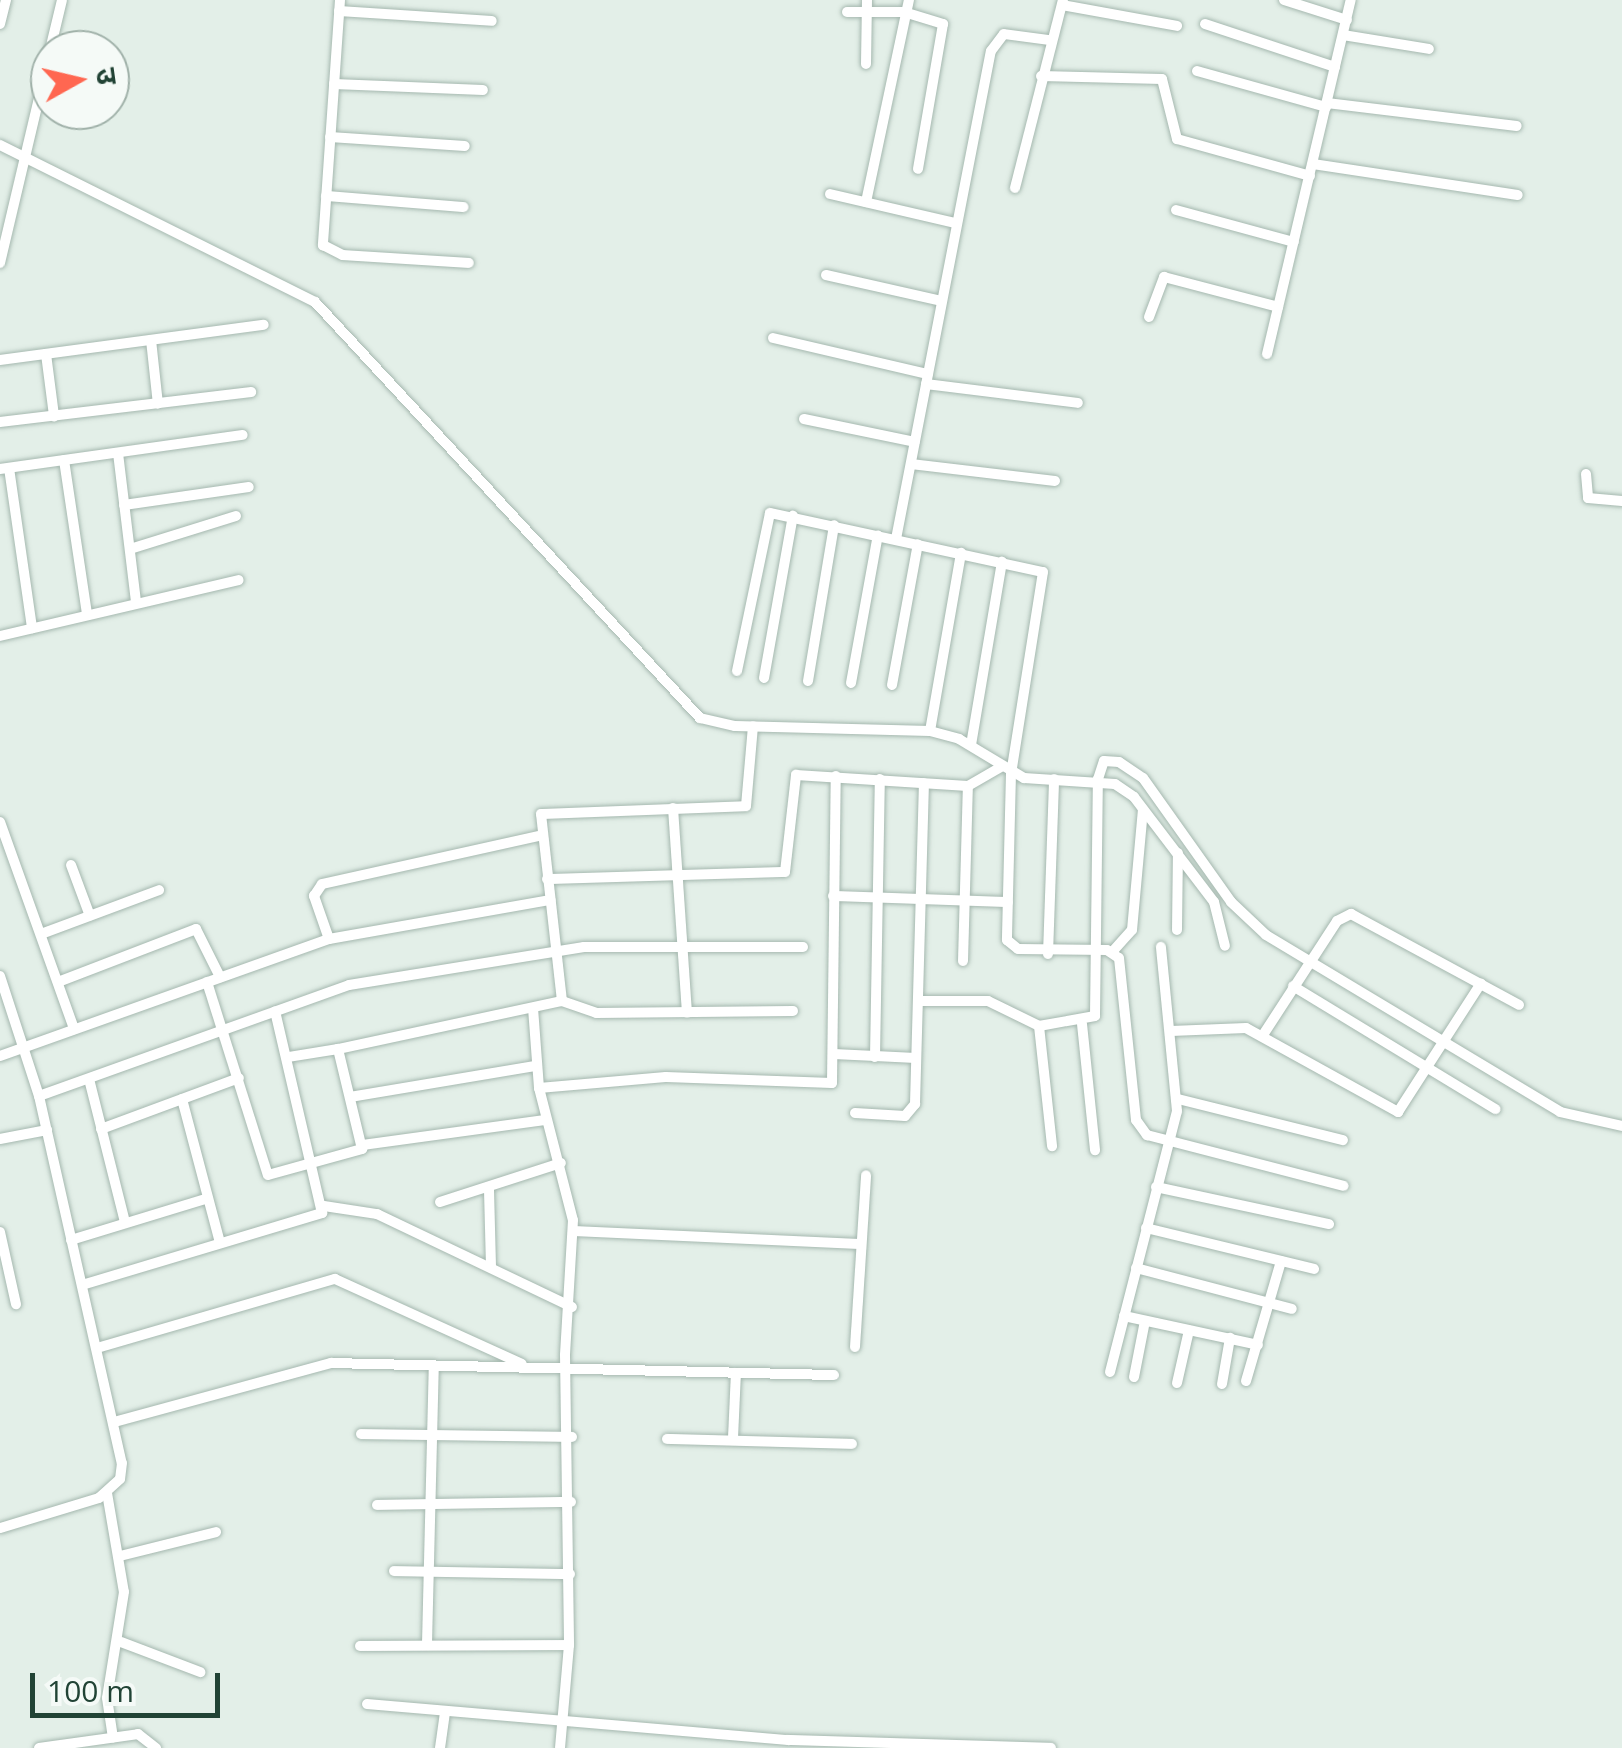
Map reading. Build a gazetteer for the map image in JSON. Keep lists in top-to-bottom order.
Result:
{
  "scale_bar": "100 m",
  "north": "right"
}
